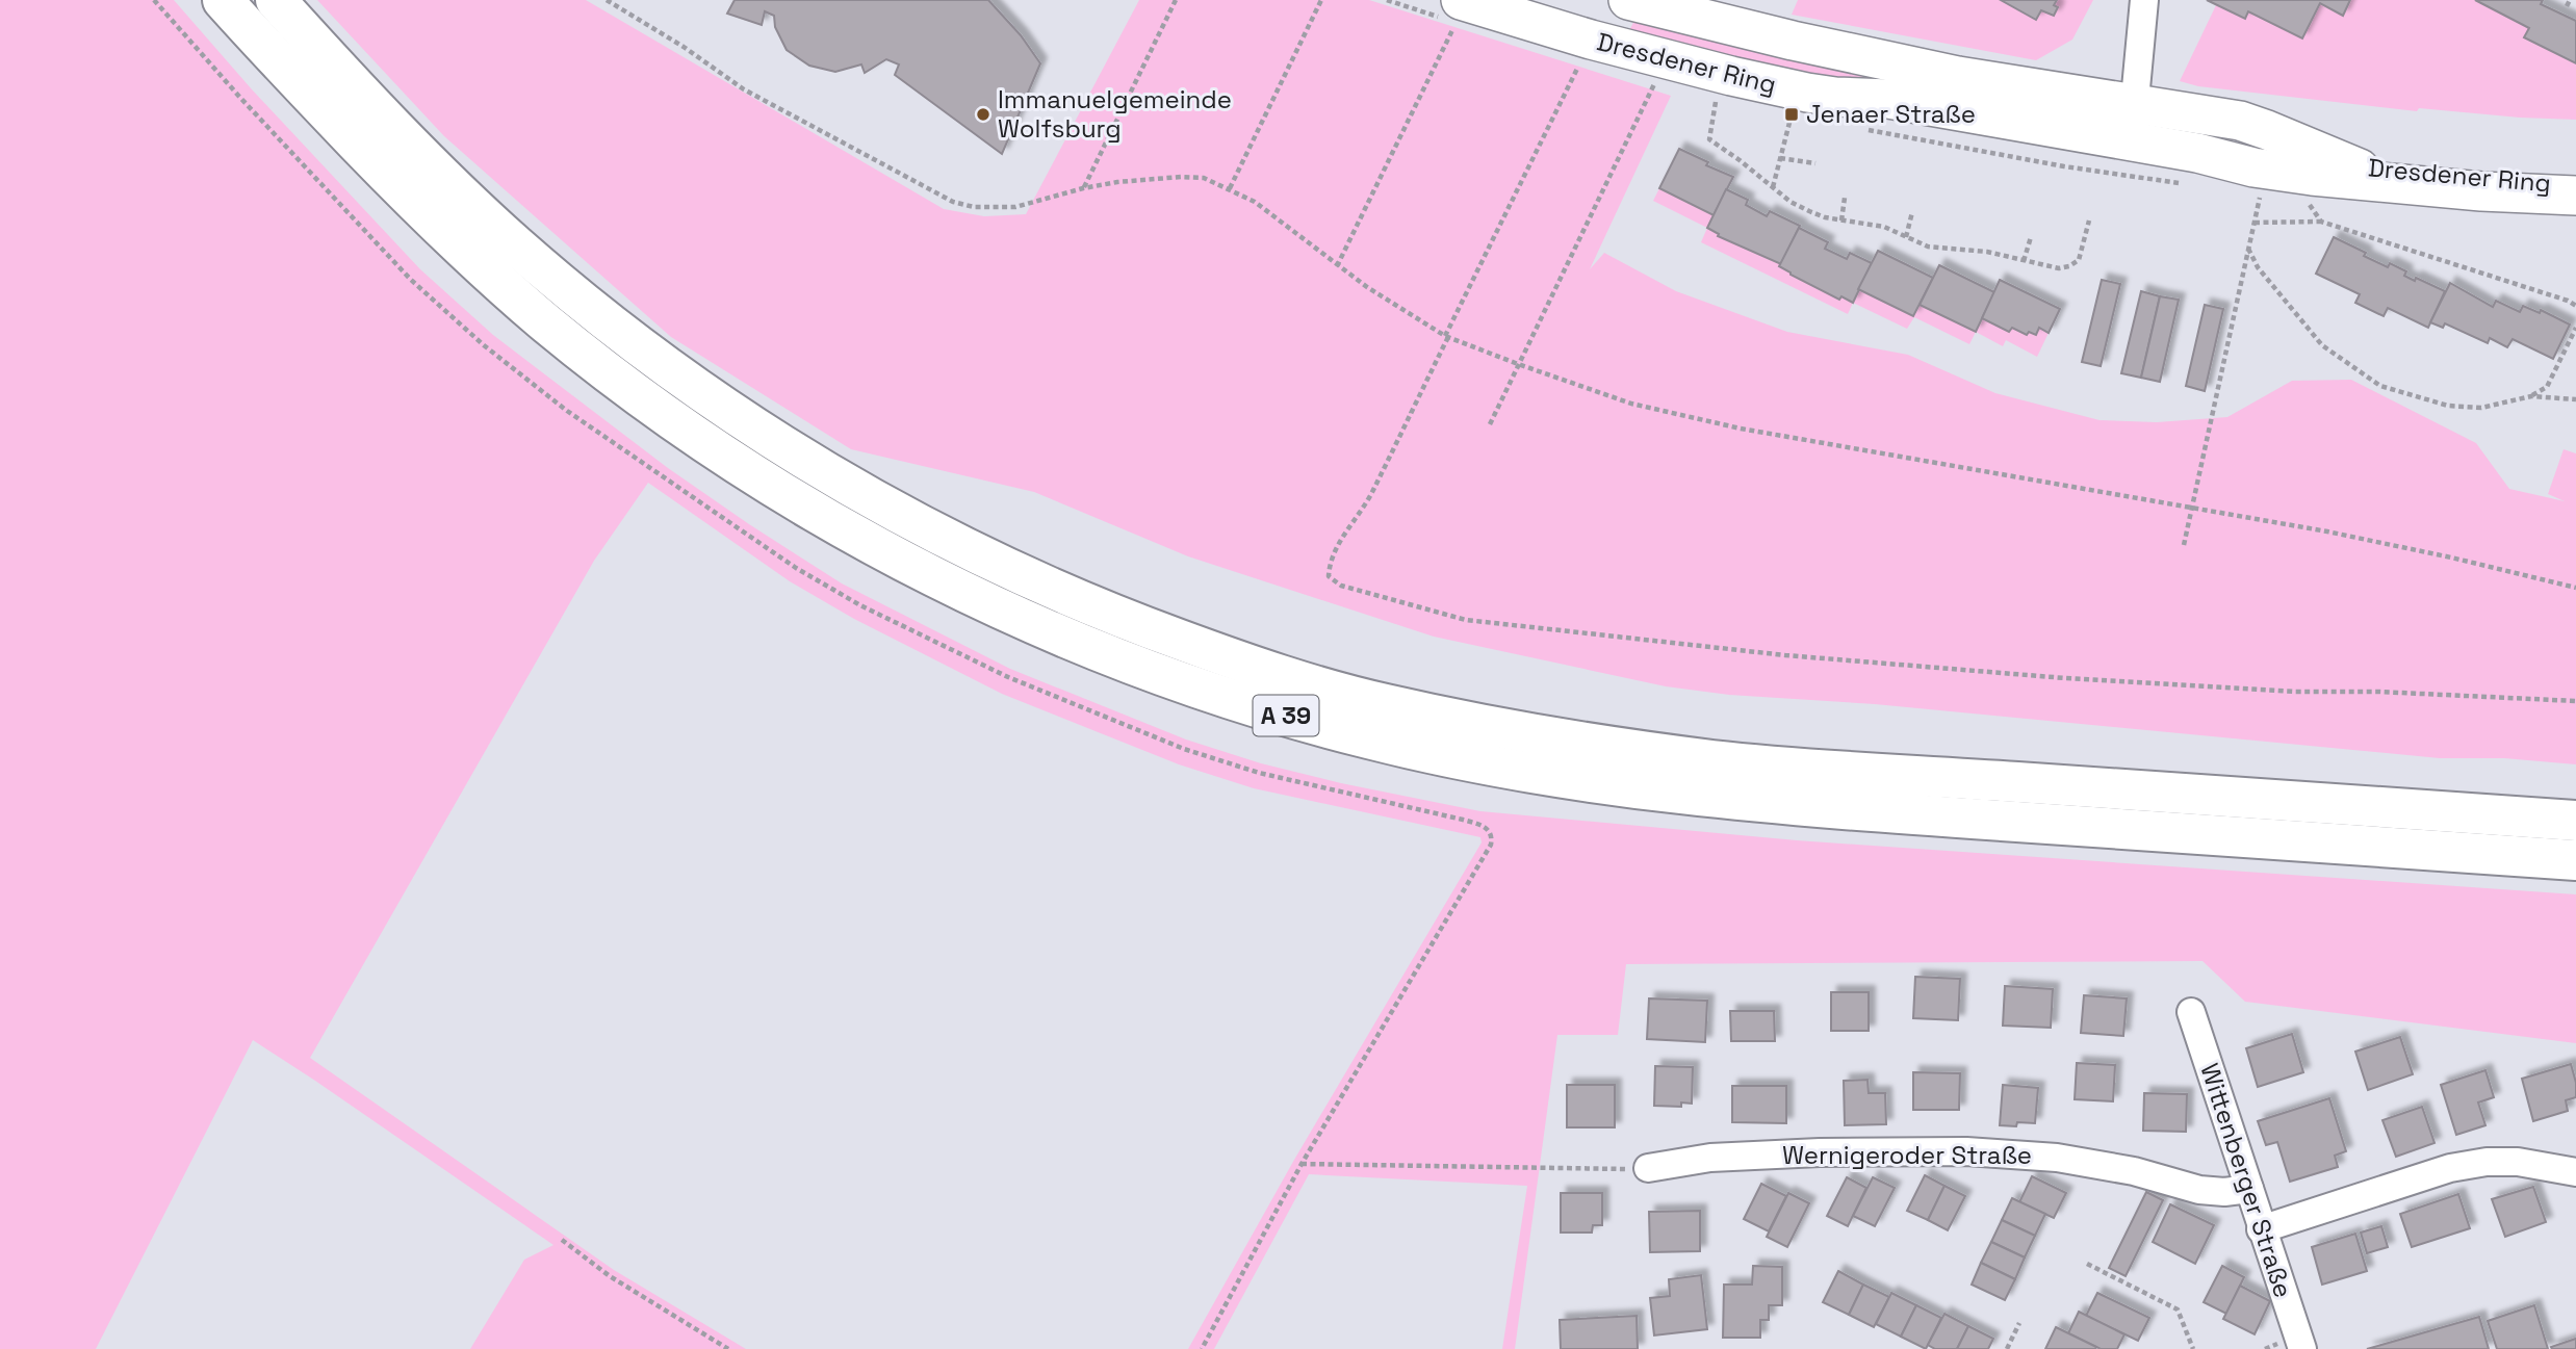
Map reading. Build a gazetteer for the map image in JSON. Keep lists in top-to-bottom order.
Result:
{
  "streets": {
    "highway": ["A 39"],
    "street": ["Dresdener Ring", "Wernigeroder Straße", "Wittenberger Straße"]
  },
  "crossings": [
    ["Wernigeroder Straße", "Wittenberger Straße"]
  ],
  "places": {
    "other": ["Immanuelgemeinde Wolfsburg"],
    "transit": ["Jenaer Straße"]
  }
}
